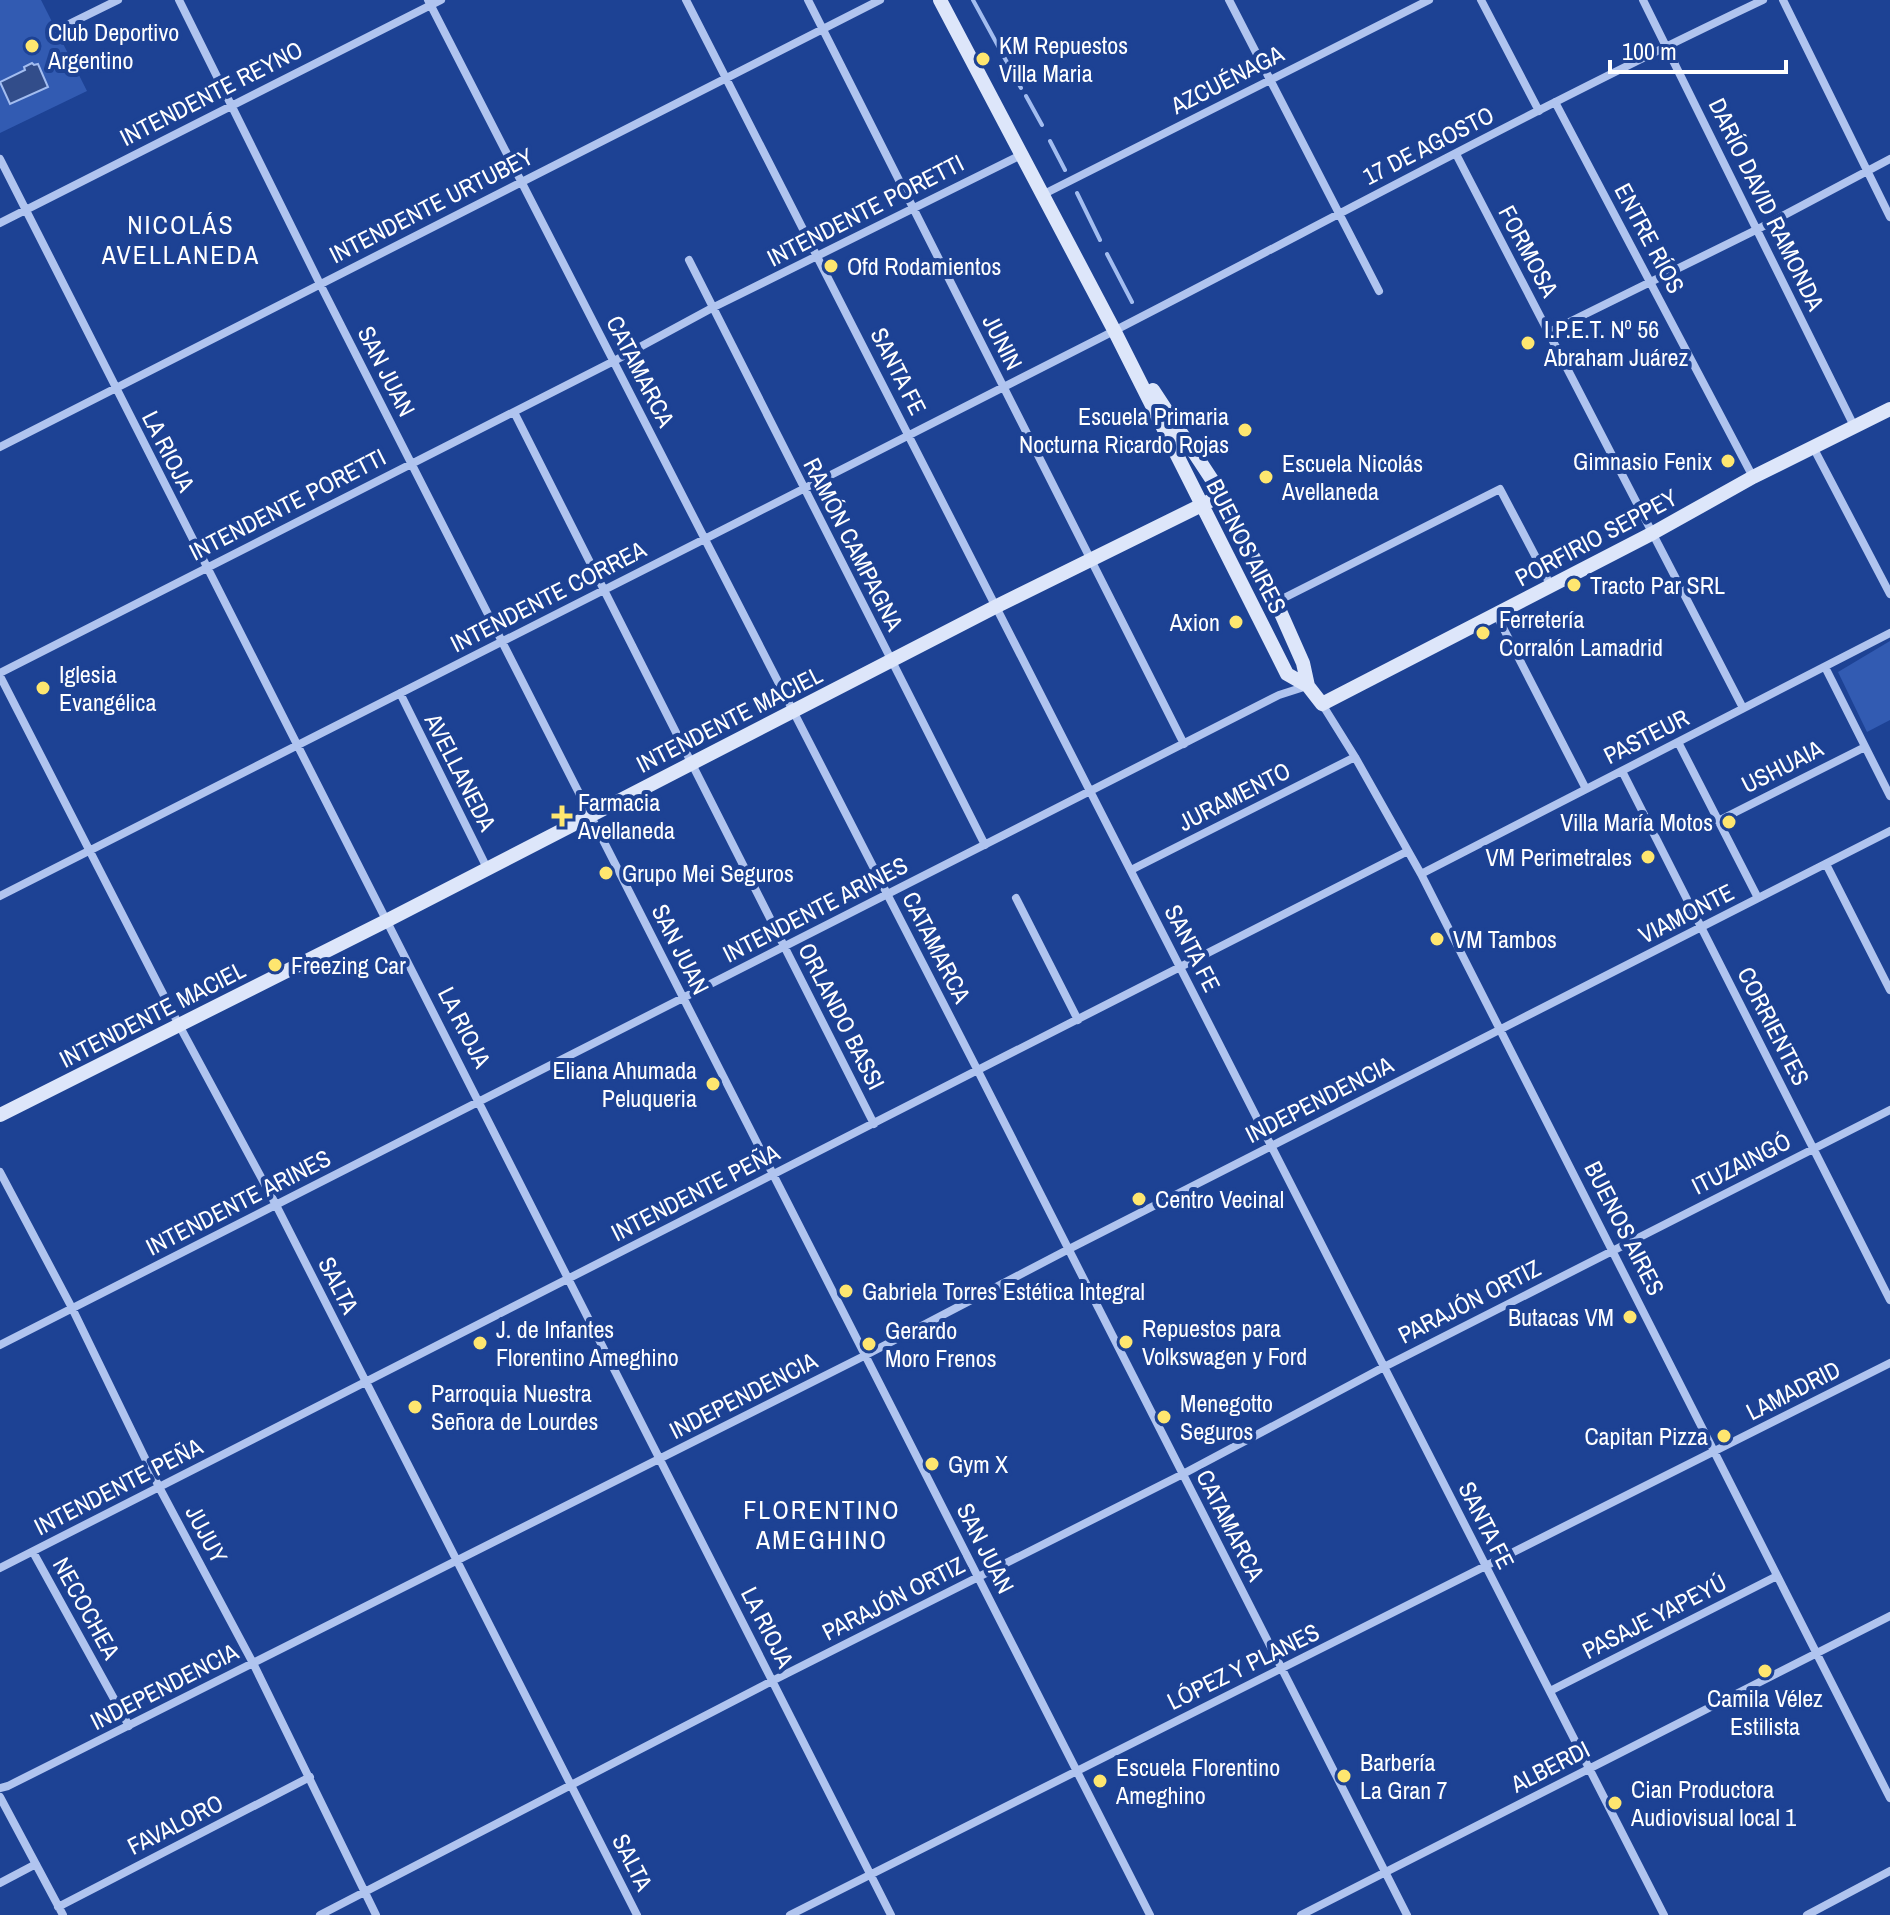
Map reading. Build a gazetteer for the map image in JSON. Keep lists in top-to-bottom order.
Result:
{
  "streets": {
    "main road": ["PORFIRIO SEPPEY", "BUENOS AIRES", "INTENDENTE MACIEL"],
    "street": [
      "AZCUÉNAGA",
      "INTENDENTE REYNO",
      "17 DE AGOSTO",
      "DARÍO DAVID RAMONDA",
      "INTENDENTE URTUBEY",
      "INTENDENTE PORETTI",
      "ENTRE RÍOS",
      "FORMOSA",
      "JUNIN",
      "SAN JUAN",
      "CATAMARCA",
      "SANTA FE",
      "LA RIOJA",
      "RAMÓN CAMPAGNA",
      "INTENDENTE CORREA",
      "PASTEUR",
      "USHUAIA",
      "AVELLANEDA",
      "JURAMENTO",
      "INTENDENTE ARINES",
      "VIAMONTE",
      "ORLANDO BASSI",
      "CORRIENTES",
      "INDEPENDENCIA",
      "ITUZAINGÓ",
      "INTENDENTE PEÑA",
      "SALTA",
      "PARAJÓN ORTIZ",
      "LAMADRID",
      "JUJUY",
      "NECOCHEA",
      "PASAJE YAPEYÚ",
      "LÓPEZ Y PLANES",
      "ALBERDI",
      "FAVALORO"
    ]
  },
  "crossings": [
    ["AZCUÉNAGA", "BUENOS AIRES"],
    ["INTENDENTE REYNO", "SAN JUAN"],
    ["INTENDENTE REYNO", "CATAMARCA"],
    ["INTENDENTE REYNO", "LA RIOJA"],
    ["17 DE AGOSTO", "DARÍO DAVID RAMONDA"],
    ["17 DE AGOSTO", "ENTRE RÍOS"],
    ["17 DE AGOSTO", "FORMOSA"],
    ["17 DE AGOSTO", "BUENOS AIRES"],
    ["17 DE AGOSTO", "INTENDENTE CORREA"],
    ["DARÍO DAVID RAMONDA", "PORFIRIO SEPPEY"],
    ["INTENDENTE URTUBEY", "JUNIN"],
    ["INTENDENTE URTUBEY", "SAN JUAN"],
    ["INTENDENTE URTUBEY", "CATAMARCA"],
    ["INTENDENTE URTUBEY", "SANTA FE"],
    ["INTENDENTE URTUBEY", "LA RIOJA"],
    ["INTENDENTE PORETTI", "JUNIN"],
    ["INTENDENTE PORETTI", "SAN JUAN"],
    ["INTENDENTE PORETTI", "CATAMARCA"],
    ["INTENDENTE PORETTI", "SANTA FE"],
    ["INTENDENTE PORETTI", "LA RIOJA"],
    ["INTENDENTE PORETTI", "RAMÓN CAMPAGNA"],
    ["INTENDENTE PORETTI", "BUENOS AIRES"],
    ["INTENDENTE PORETTI", "ORLANDO BASSI"],
    ["INTENDENTE PORETTI", "SALTA"],
    ["ENTRE RÍOS", "PORFIRIO SEPPEY"],
    ["FORMOSA", "PORFIRIO SEPPEY"],
    ["FORMOSA", "PASTEUR"],
    ["JUNIN", "INTENDENTE CORREA"],
    ["JUNIN", "INTENDENTE MACIEL"],
    ["JUNIN", "INTENDENTE ARINES"],
    ["SAN JUAN", "INTENDENTE CORREA"],
    ["SAN JUAN", "INTENDENTE MACIEL"],
    ["SAN JUAN", "INTENDENTE ARINES"],
    ["SAN JUAN", "INDEPENDENCIA"],
    ["SAN JUAN", "INTENDENTE PEÑA"],
    ["SAN JUAN", "PARAJÓN ORTIZ"],
    ["SAN JUAN", "LÓPEZ Y PLANES"],
    ["CATAMARCA", "INTENDENTE CORREA"],
    ["CATAMARCA", "INTENDENTE MACIEL"],
    ["CATAMARCA", "INTENDENTE ARINES"],
    ["CATAMARCA", "INDEPENDENCIA"],
    ["CATAMARCA", "INTENDENTE PEÑA"],
    ["CATAMARCA", "PARAJÓN ORTIZ"],
    ["CATAMARCA", "LÓPEZ Y PLANES"],
    ["CATAMARCA", "ALBERDI"],
    ["SANTA FE", "INTENDENTE CORREA"],
    ["SANTA FE", "INTENDENTE MACIEL"],
    ["SANTA FE", "JURAMENTO"],
    ["SANTA FE", "INTENDENTE ARINES"],
    ["SANTA FE", "INDEPENDENCIA"],
    ["SANTA FE", "INTENDENTE PEÑA"],
    ["SANTA FE", "PARAJÓN ORTIZ"],
    ["SANTA FE", "PASAJE YAPEYÚ"],
    ["SANTA FE", "LÓPEZ Y PLANES"],
    ["SANTA FE", "ALBERDI"],
    ["LA RIOJA", "INTENDENTE CORREA"],
    ["LA RIOJA", "INTENDENTE MACIEL"],
    ["LA RIOJA", "INTENDENTE ARINES"],
    ["LA RIOJA", "INDEPENDENCIA"],
    ["LA RIOJA", "INTENDENTE PEÑA"],
    ["LA RIOJA", "PARAJÓN ORTIZ"],
    ["LA RIOJA", "LÓPEZ Y PLANES"],
    ["PORFIRIO SEPPEY", "BUENOS AIRES"],
    ["RAMÓN CAMPAGNA", "INTENDENTE CORREA"],
    ["RAMÓN CAMPAGNA", "INTENDENTE MACIEL"],
    ["RAMÓN CAMPAGNA", "INTENDENTE ARINES"],
    ["BUENOS AIRES", "INTENDENTE CORREA"],
    ["BUENOS AIRES", "INTENDENTE MACIEL"],
    ["BUENOS AIRES", "PASTEUR"],
    ["BUENOS AIRES", "JURAMENTO"],
    ["BUENOS AIRES", "INTENDENTE ARINES"],
    ["BUENOS AIRES", "VIAMONTE"],
    ["BUENOS AIRES", "INDEPENDENCIA"],
    ["BUENOS AIRES", "ITUZAINGÓ"],
    ["BUENOS AIRES", "INTENDENTE PEÑA"],
    ["BUENOS AIRES", "PARAJÓN ORTIZ"],
    ["BUENOS AIRES", "LAMADRID"],
    ["BUENOS AIRES", "PASAJE YAPEYÚ"],
    ["BUENOS AIRES", "LÓPEZ Y PLANES"],
    ["BUENOS AIRES", "ALBERDI"],
    ["INTENDENTE CORREA", "AVELLANEDA"],
    ["INTENDENTE CORREA", "ORLANDO BASSI"],
    ["INTENDENTE CORREA", "SALTA"],
    ["INTENDENTE MACIEL", "AVELLANEDA"],
    ["INTENDENTE MACIEL", "ORLANDO BASSI"],
    ["INTENDENTE MACIEL", "SALTA"],
    ["PASTEUR", "CORRIENTES"],
    ["INTENDENTE ARINES", "ORLANDO BASSI"],
    ["INTENDENTE ARINES", "SALTA"],
    ["INTENDENTE ARINES", "JUJUY"],
    ["VIAMONTE", "CORRIENTES"],
    ["VIAMONTE", "INDEPENDENCIA"],
    ["ORLANDO BASSI", "INTENDENTE PEÑA"],
    ["CORRIENTES", "ITUZAINGÓ"],
    ["INDEPENDENCIA", "SALTA"],
    ["INDEPENDENCIA", "JUJUY"],
    ["INDEPENDENCIA", "NECOCHEA"],
    ["ITUZAINGÓ", "PARAJÓN ORTIZ"],
    ["INTENDENTE PEÑA", "SALTA"],
    ["INTENDENTE PEÑA", "JUJUY"],
    ["INTENDENTE PEÑA", "NECOCHEA"],
    ["SALTA", "PARAJÓN ORTIZ"],
    ["PARAJÓN ORTIZ", "JUJUY"],
    ["LAMADRID", "LÓPEZ Y PLANES"],
    ["JUJUY", "FAVALORO"]
  ],
  "districts": ["NICOLÁS AVELLANEDA", "FLORENTINO AMEGHINO"],
  "places": {
    "other": [
      "Club Deportivo Argentino",
      "KM Repuestos Villa Maria",
      "Ofd Rodamientos",
      "I.P.E.T. Nº 56 Abraham Juárez",
      "Escuela Primaria Nocturna Ricardo Rojas",
      "Gimnasio Fenix",
      "Escuela Nicolás Avellaneda",
      "Tracto Par SRL",
      "Axion",
      "Ferretería Corralón Lamadrid",
      "Iglesia Evangélica",
      "Villa María Motos",
      "VM Perimetrales",
      "Grupo Mei Seguros",
      "VM Tambos",
      "Freezing Car",
      "Eliana Ahumada Peluqueria",
      "Centro Vecinal",
      "Gabriela Torres Estética Integral",
      "Butacas VM",
      "Repuestos para Volkswagen y Ford",
      "J. de Infantes Florentino Ameghino",
      "Gerardo Moro Frenos",
      "Parroquia Nuestra Señora de Lourdes",
      "Menegotto Seguros",
      "Capitan Pizza",
      "Gym X",
      "Camila Vélez Estilista",
      "Barbería La Gran 7",
      "Escuela Florentino Ameghino",
      "Cian Productora Audiovisual local 1"
    ],
    "health": ["Farmacia Avellaneda"]
  },
  "scale_bar": "100 m"
}
